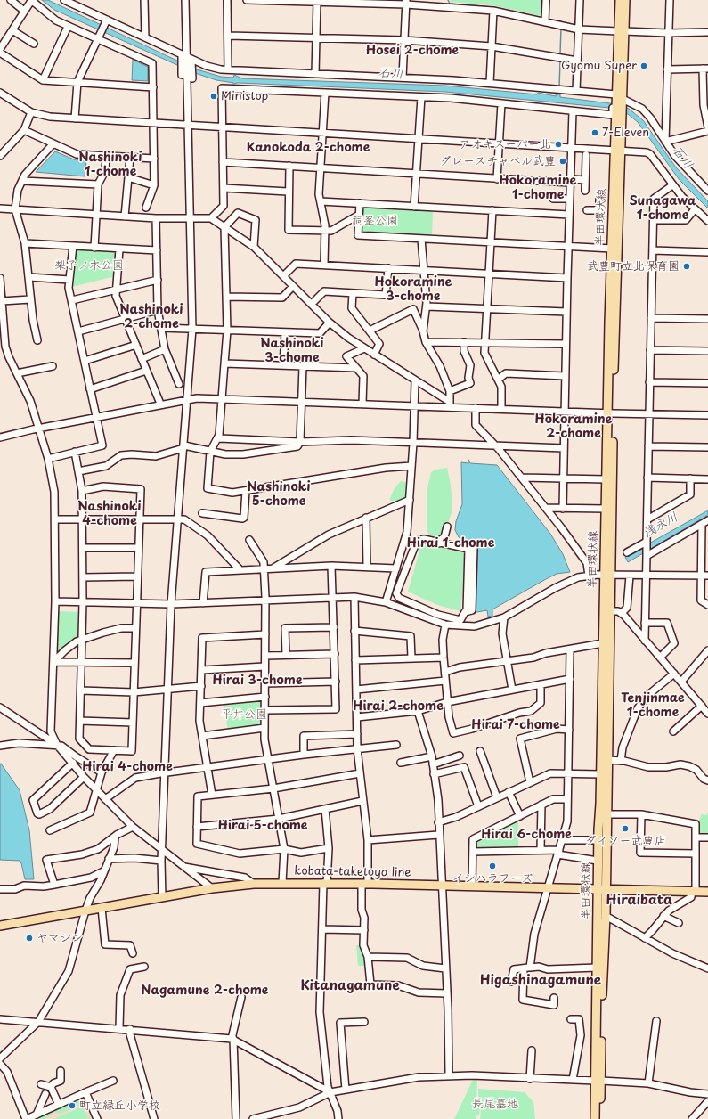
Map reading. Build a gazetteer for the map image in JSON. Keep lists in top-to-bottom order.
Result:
{
  "streets": {
    "main road": ["半田環状線", "kobata-taketoyo line"]
  },
  "crossings": [
    ["半田環状線", "kobata-taketoyo line"]
  ],
  "districts": [
    "Hosei 2-chome",
    "Kanokoda 2-chome",
    "Nashinoki 1-chome",
    "Hokoramine 1-chome",
    "Sunagawa 1-chome",
    "Hokoramine 3-chome",
    "Nashinoki 2-chome",
    "Nashinoki 3-chome",
    "Hokoramine 2-chome",
    "Nashinoki 5-chome",
    "Nashinoki 4-chome",
    "Hirai 1-chome",
    "Hirai 3-chome",
    "Tenjinmae 1-chome",
    "Hirai 2-chome",
    "Hirai 7-chome",
    "Hirai 4-chome",
    "Hirai 5-chome",
    "Hirai 6-chome",
    "Hiraibata",
    "Higashinagamune",
    "Kitanagamune",
    "Nagamune 2-chome"
  ],
  "water": ["石川", "浅永川"],
  "parks": [
    "祠峯公園",
    "梨子ノ木公園",
    "平井公園",
    "長尾墓地"
  ],
  "places": [
    "Gyomu Super",
    "Ministop",
    "7-Eleven",
    "アオキスーパー北",
    "グレースチャペル武豊",
    "武豊町立北保育園",
    "ダイソー武豊店",
    "イシハラフーズ",
    "ヤマシン",
    "町立緑丘小学校"
  ]
}
